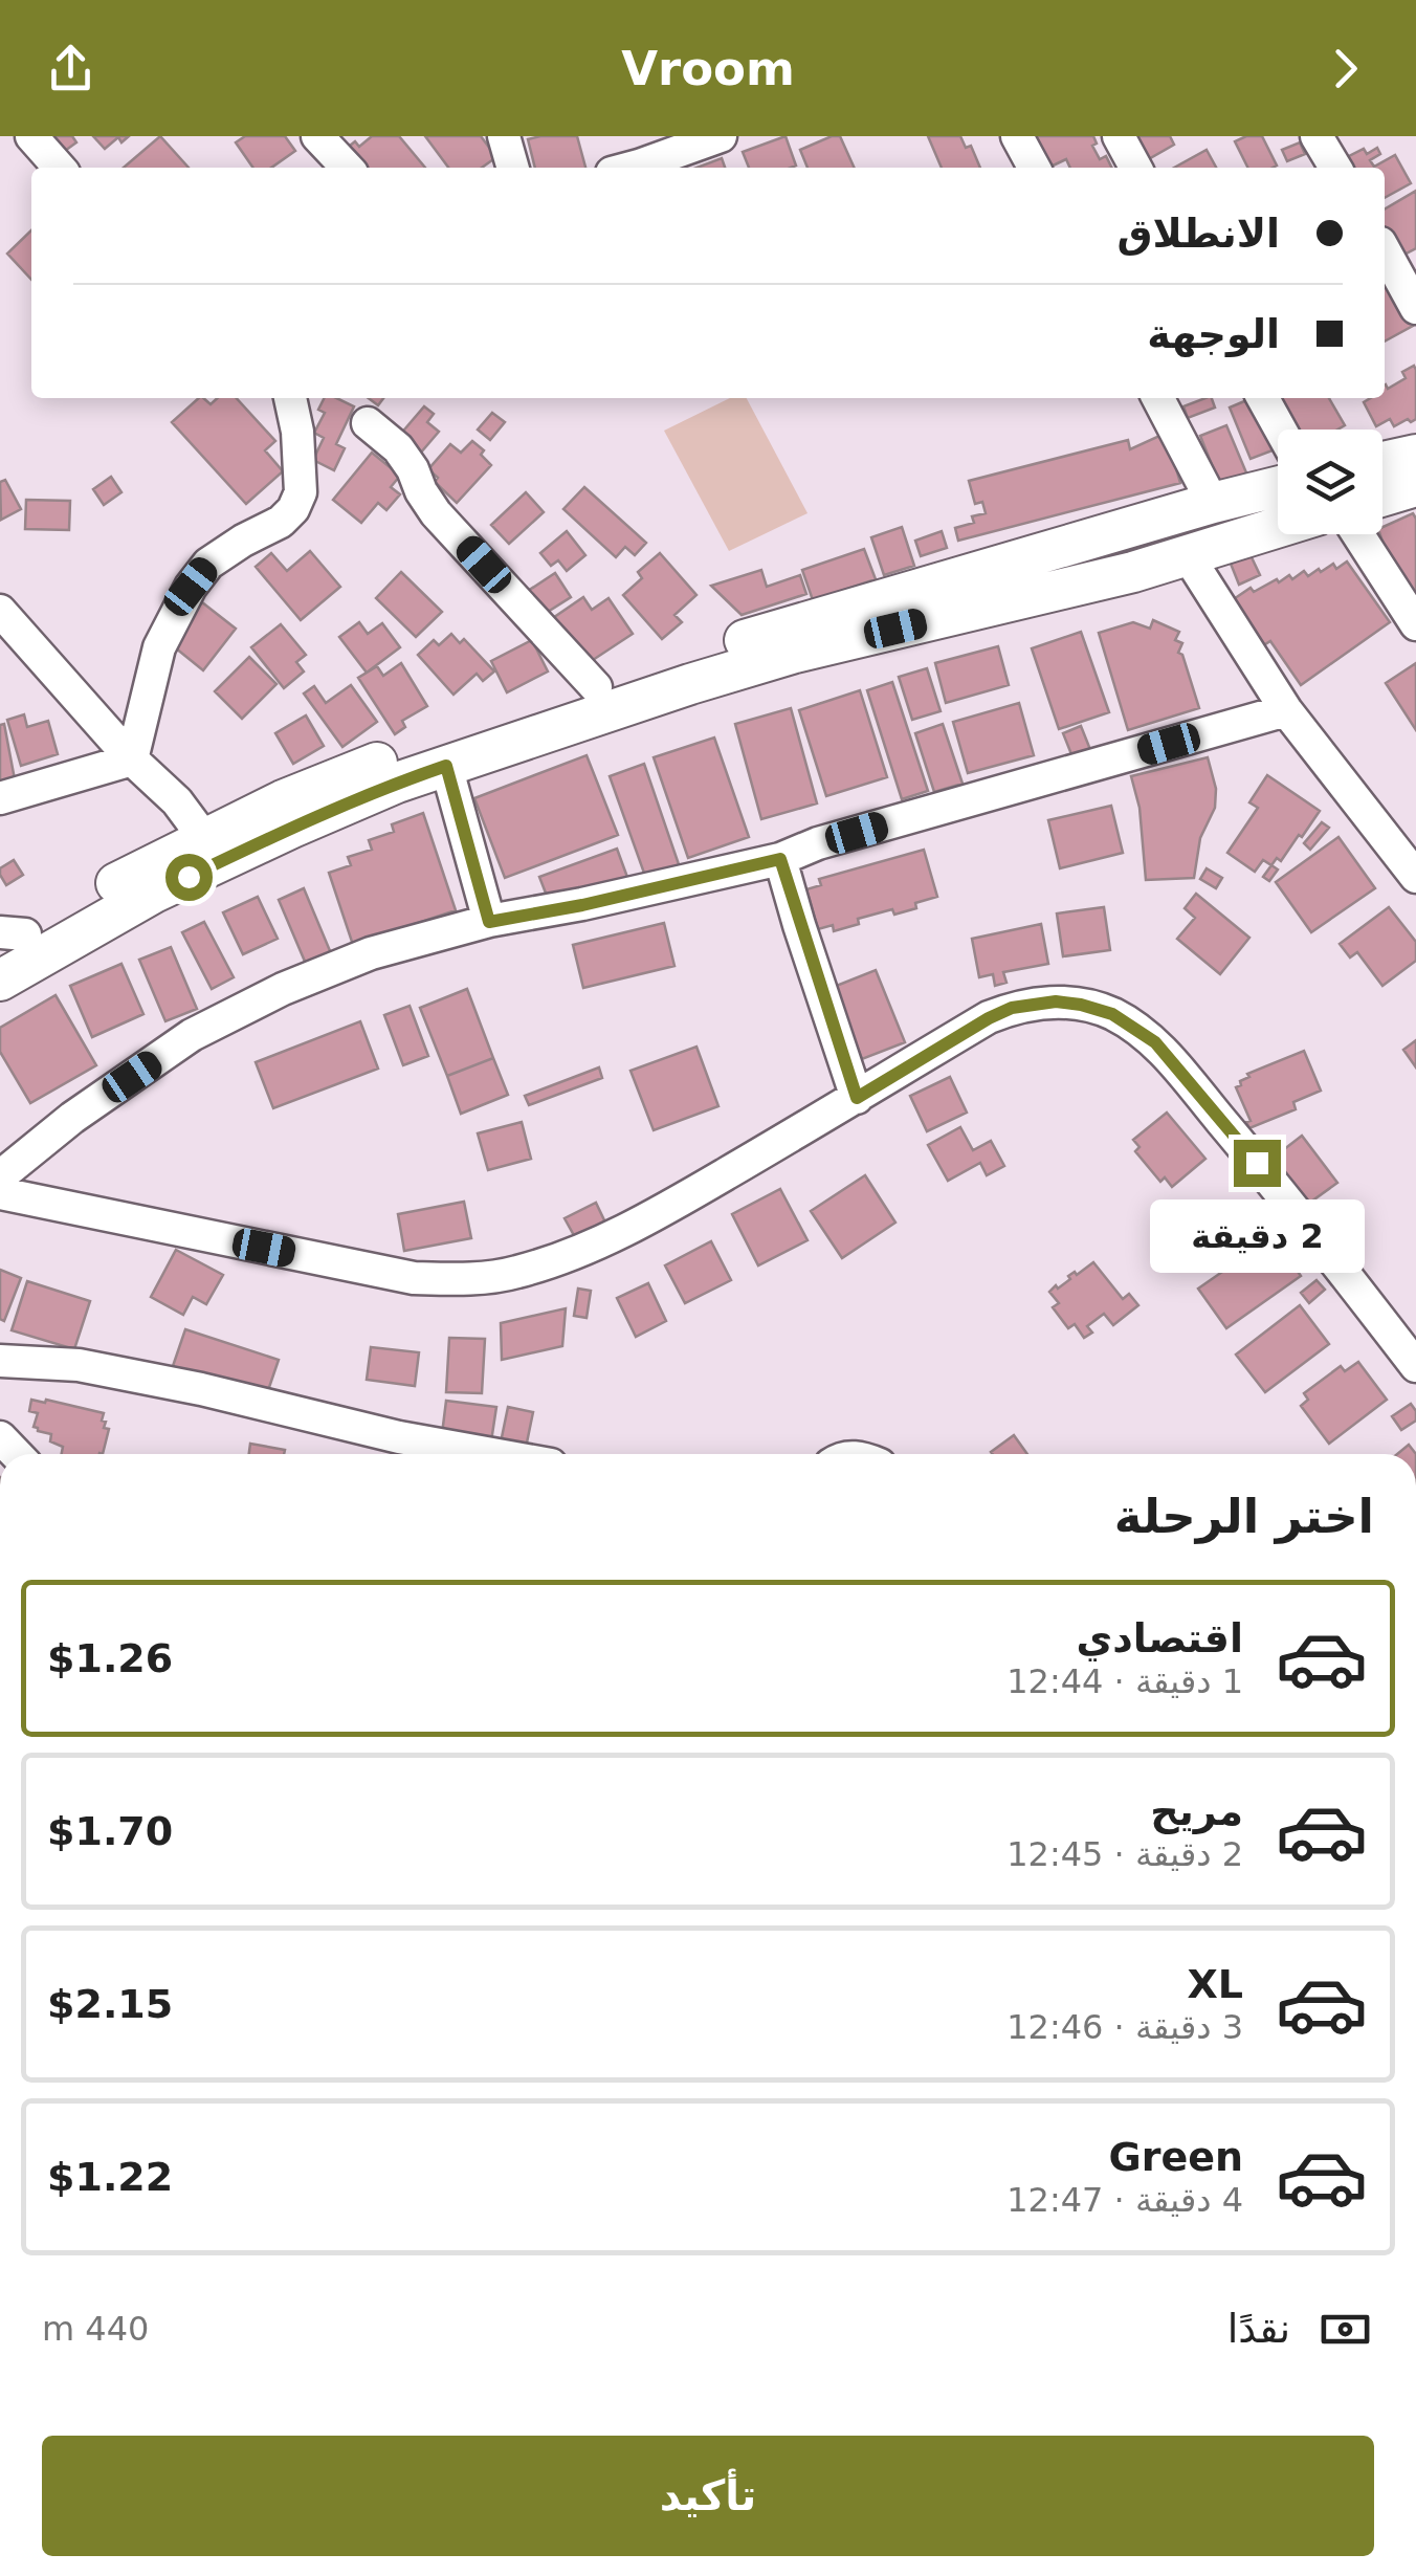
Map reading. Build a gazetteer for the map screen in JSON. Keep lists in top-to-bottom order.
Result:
{
  "page": {
    "header": "Vroom",
    "banner": ["الانطلاق", "الوجهة"],
    "bubble": "2 دقيقة",
    "heading": "اختر الرحلة",
    "list": [
      {
        "name": "اقتصادي",
        "note": "1 دقيقة · 12:44",
        "value": "$1.26"
      },
      {
        "name": "مريح",
        "note": "2 دقيقة · 12:45",
        "value": "$1.70"
      },
      {
        "name": "XL",
        "note": "3 دقيقة · 12:46",
        "value": "$2.15"
      },
      {
        "name": "Green",
        "note": "4 دقيقة · 12:47",
        "value": "$1.22"
      }
    ],
    "pay": ["نقدًا", "440 m"],
    "buttons": "تأكيد"
  }
}
